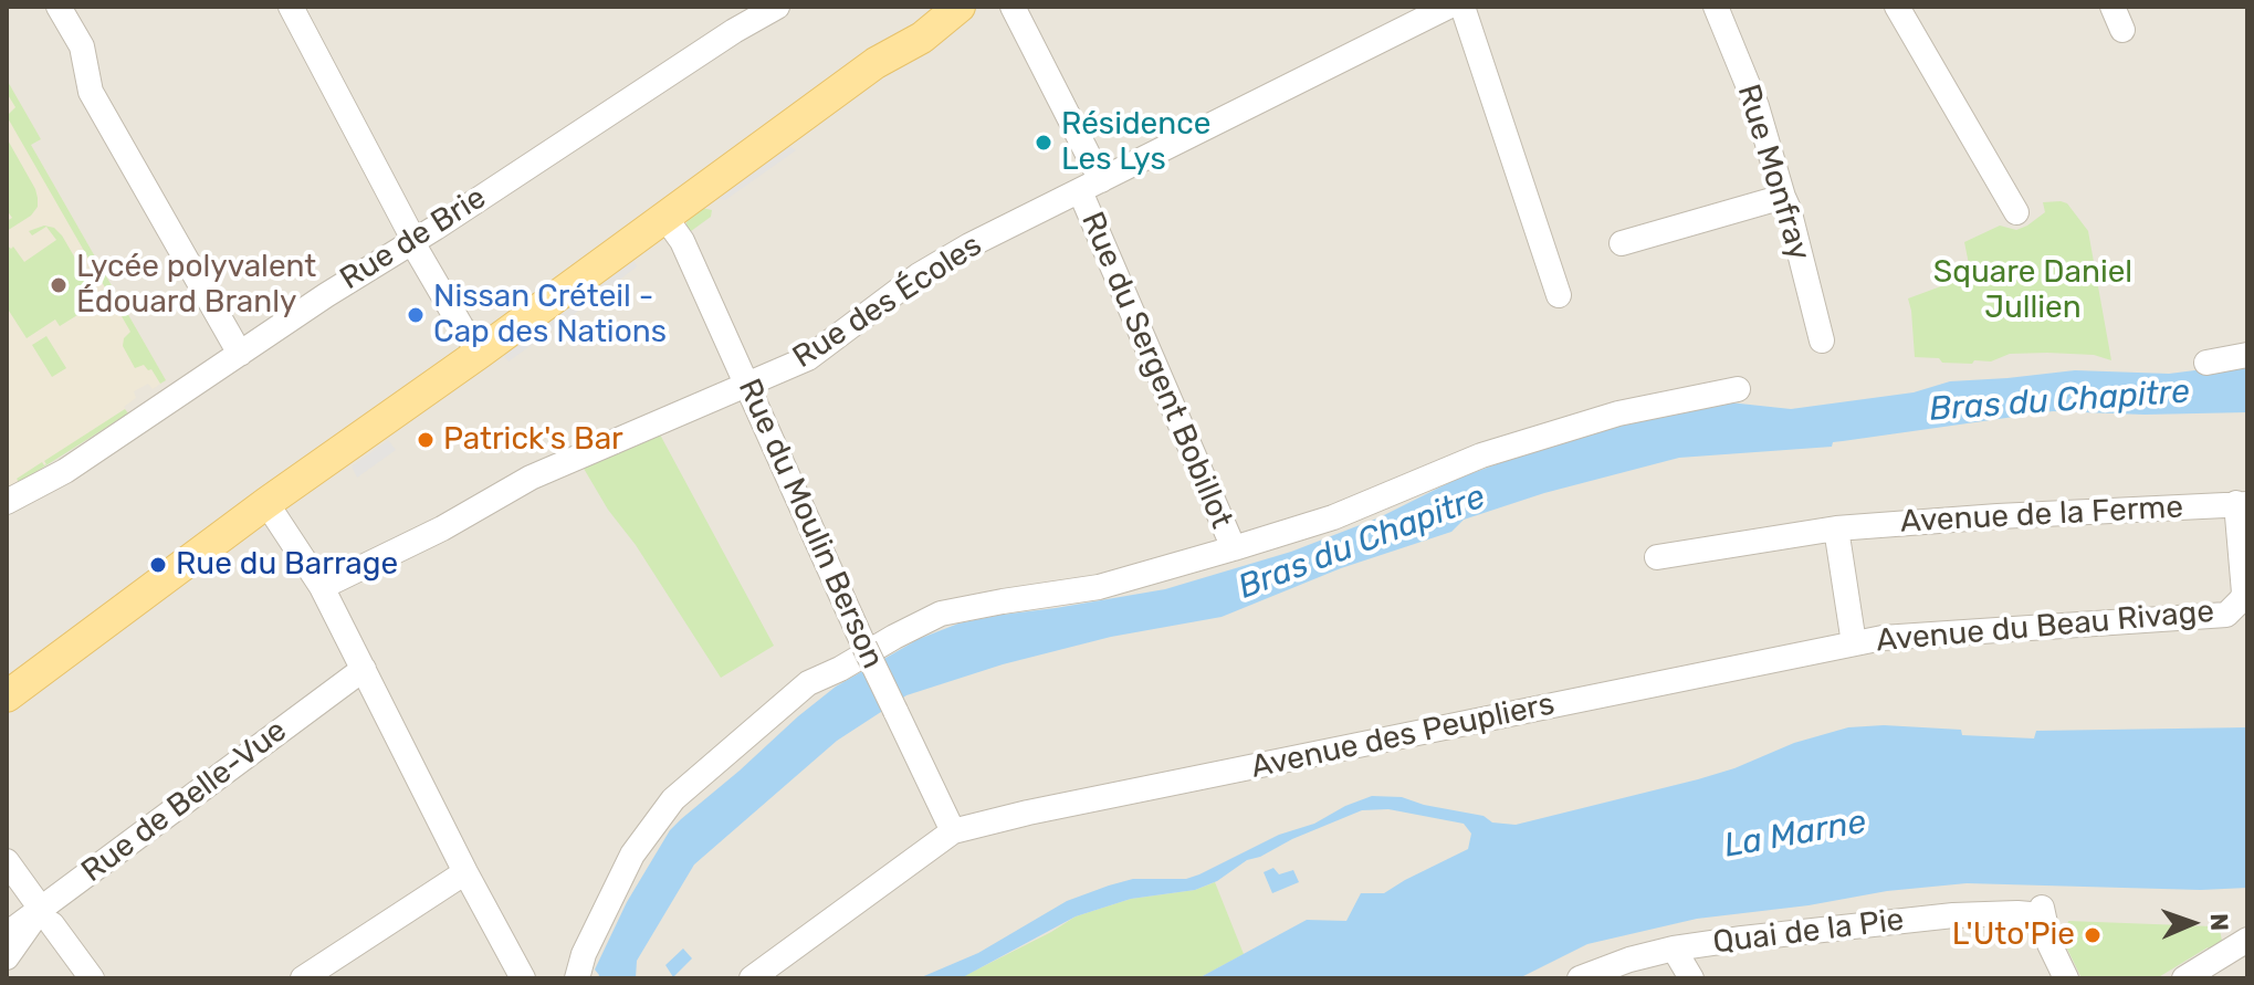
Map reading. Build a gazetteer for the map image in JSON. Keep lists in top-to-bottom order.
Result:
{
  "streets": {
    "street": [
      "Rue Monfray",
      "Rue de Brie",
      "Rue des Écoles",
      "Rue du Sergent Bobillot",
      "Avenue de la Ferme",
      "Rue du Moulin Berson",
      "Avenue du Beau Rivage",
      "Avenue des Peupliers",
      "Rue de Belle-Vue",
      "Quai de la Pie"
    ]
  },
  "crossings": [
    ["Rue des Écoles", "Rue du Sergent Bobillot"],
    ["Rue des Écoles", "Rue du Moulin Berson"],
    ["Avenue de la Ferme", "Avenue du Beau Rivage"],
    ["Rue du Moulin Berson", "Avenue des Peupliers"],
    ["Avenue du Beau Rivage", "Avenue des Peupliers"]
  ],
  "water": ["Bras du Chapitre", "La Marne"],
  "parks": ["Square Daniel Jullien"],
  "places": [
    "Résidence Les Lys",
    "Lycée polyvalent Édouard Branly",
    "Nissan Créteil - Cap des Nations",
    "Patrick's Bar",
    "Rue du Barrage",
    "L'Uto'Pie"
  ],
  "north": "right"
}
